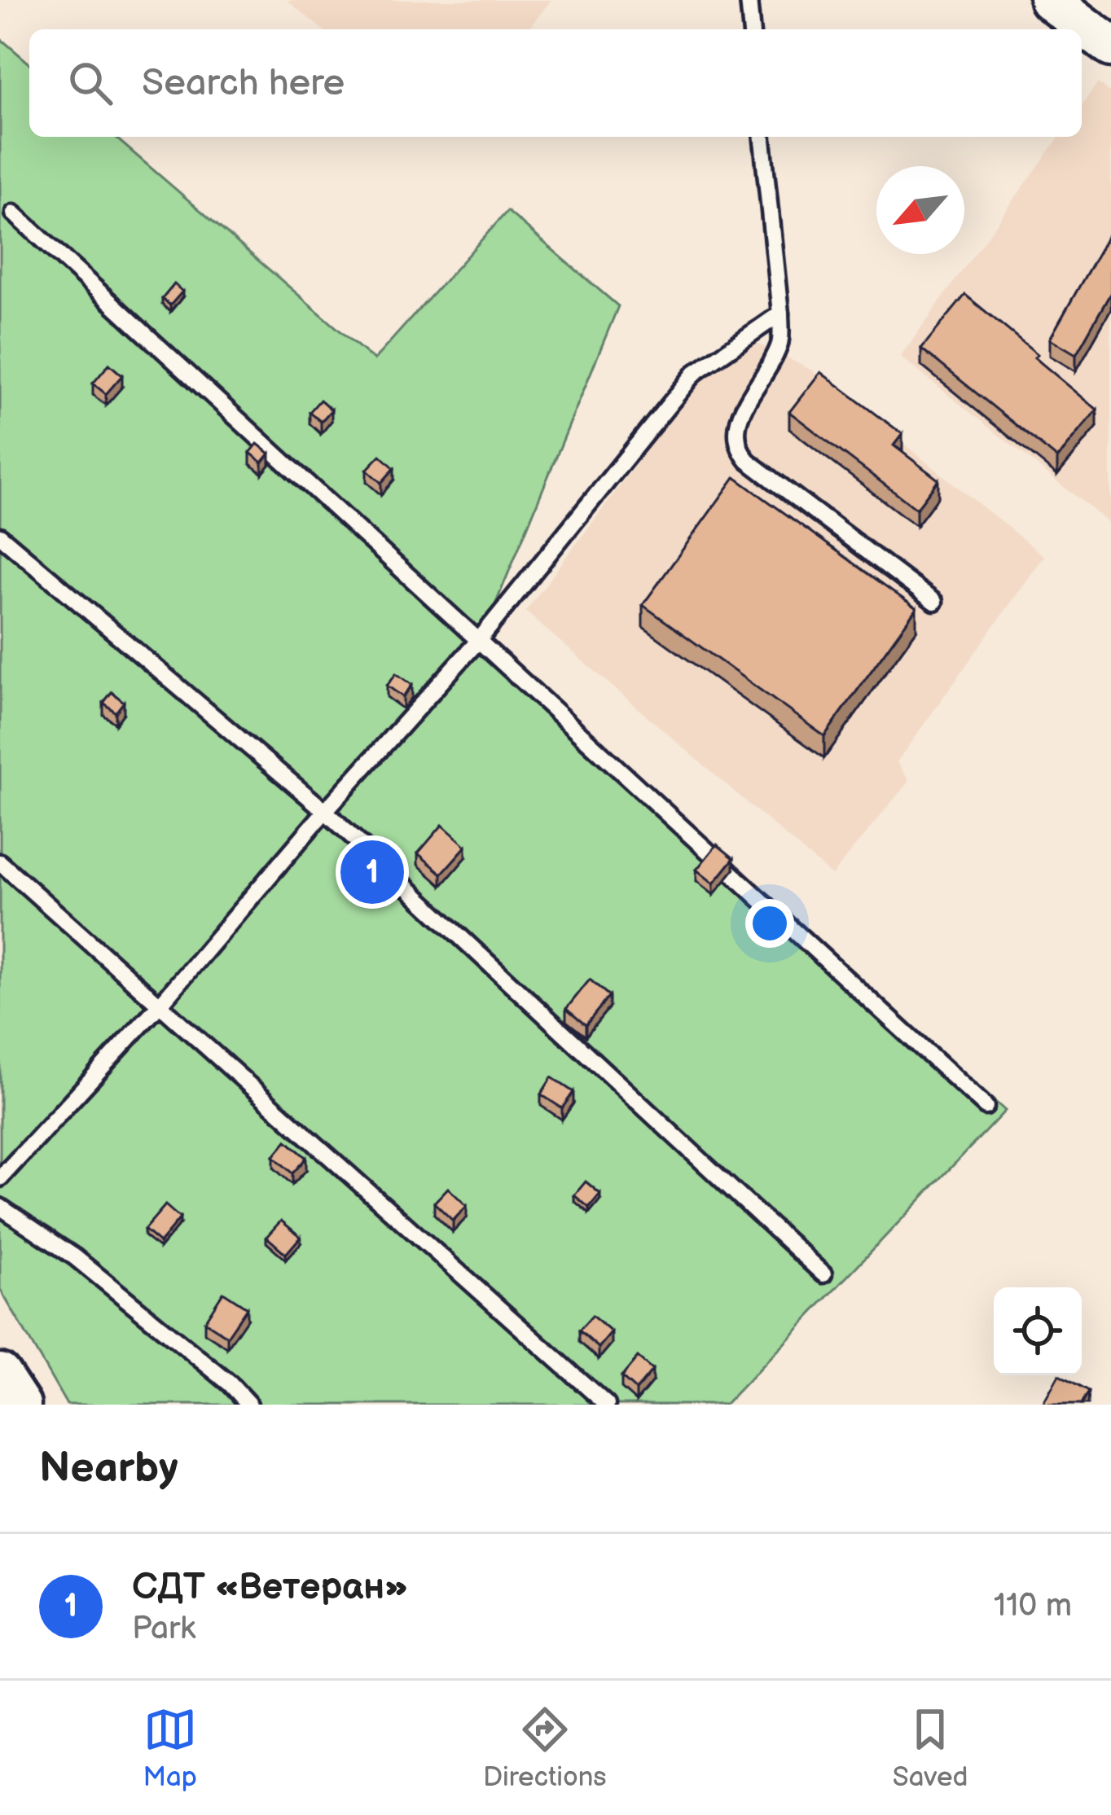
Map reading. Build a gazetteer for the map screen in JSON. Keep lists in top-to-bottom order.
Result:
{
  "north": "bottom left",
  "page": {
    "search": "Search here",
    "pins": "1",
    "heading": "Nearby",
    "list": [
      {
        "mark": "1",
        "name": "СДТ «Ветеран»",
        "note": "Park",
        "value": "110 m"
      }
    ],
    "nav": ["Map", "Directions", "Saved"]
  }
}
